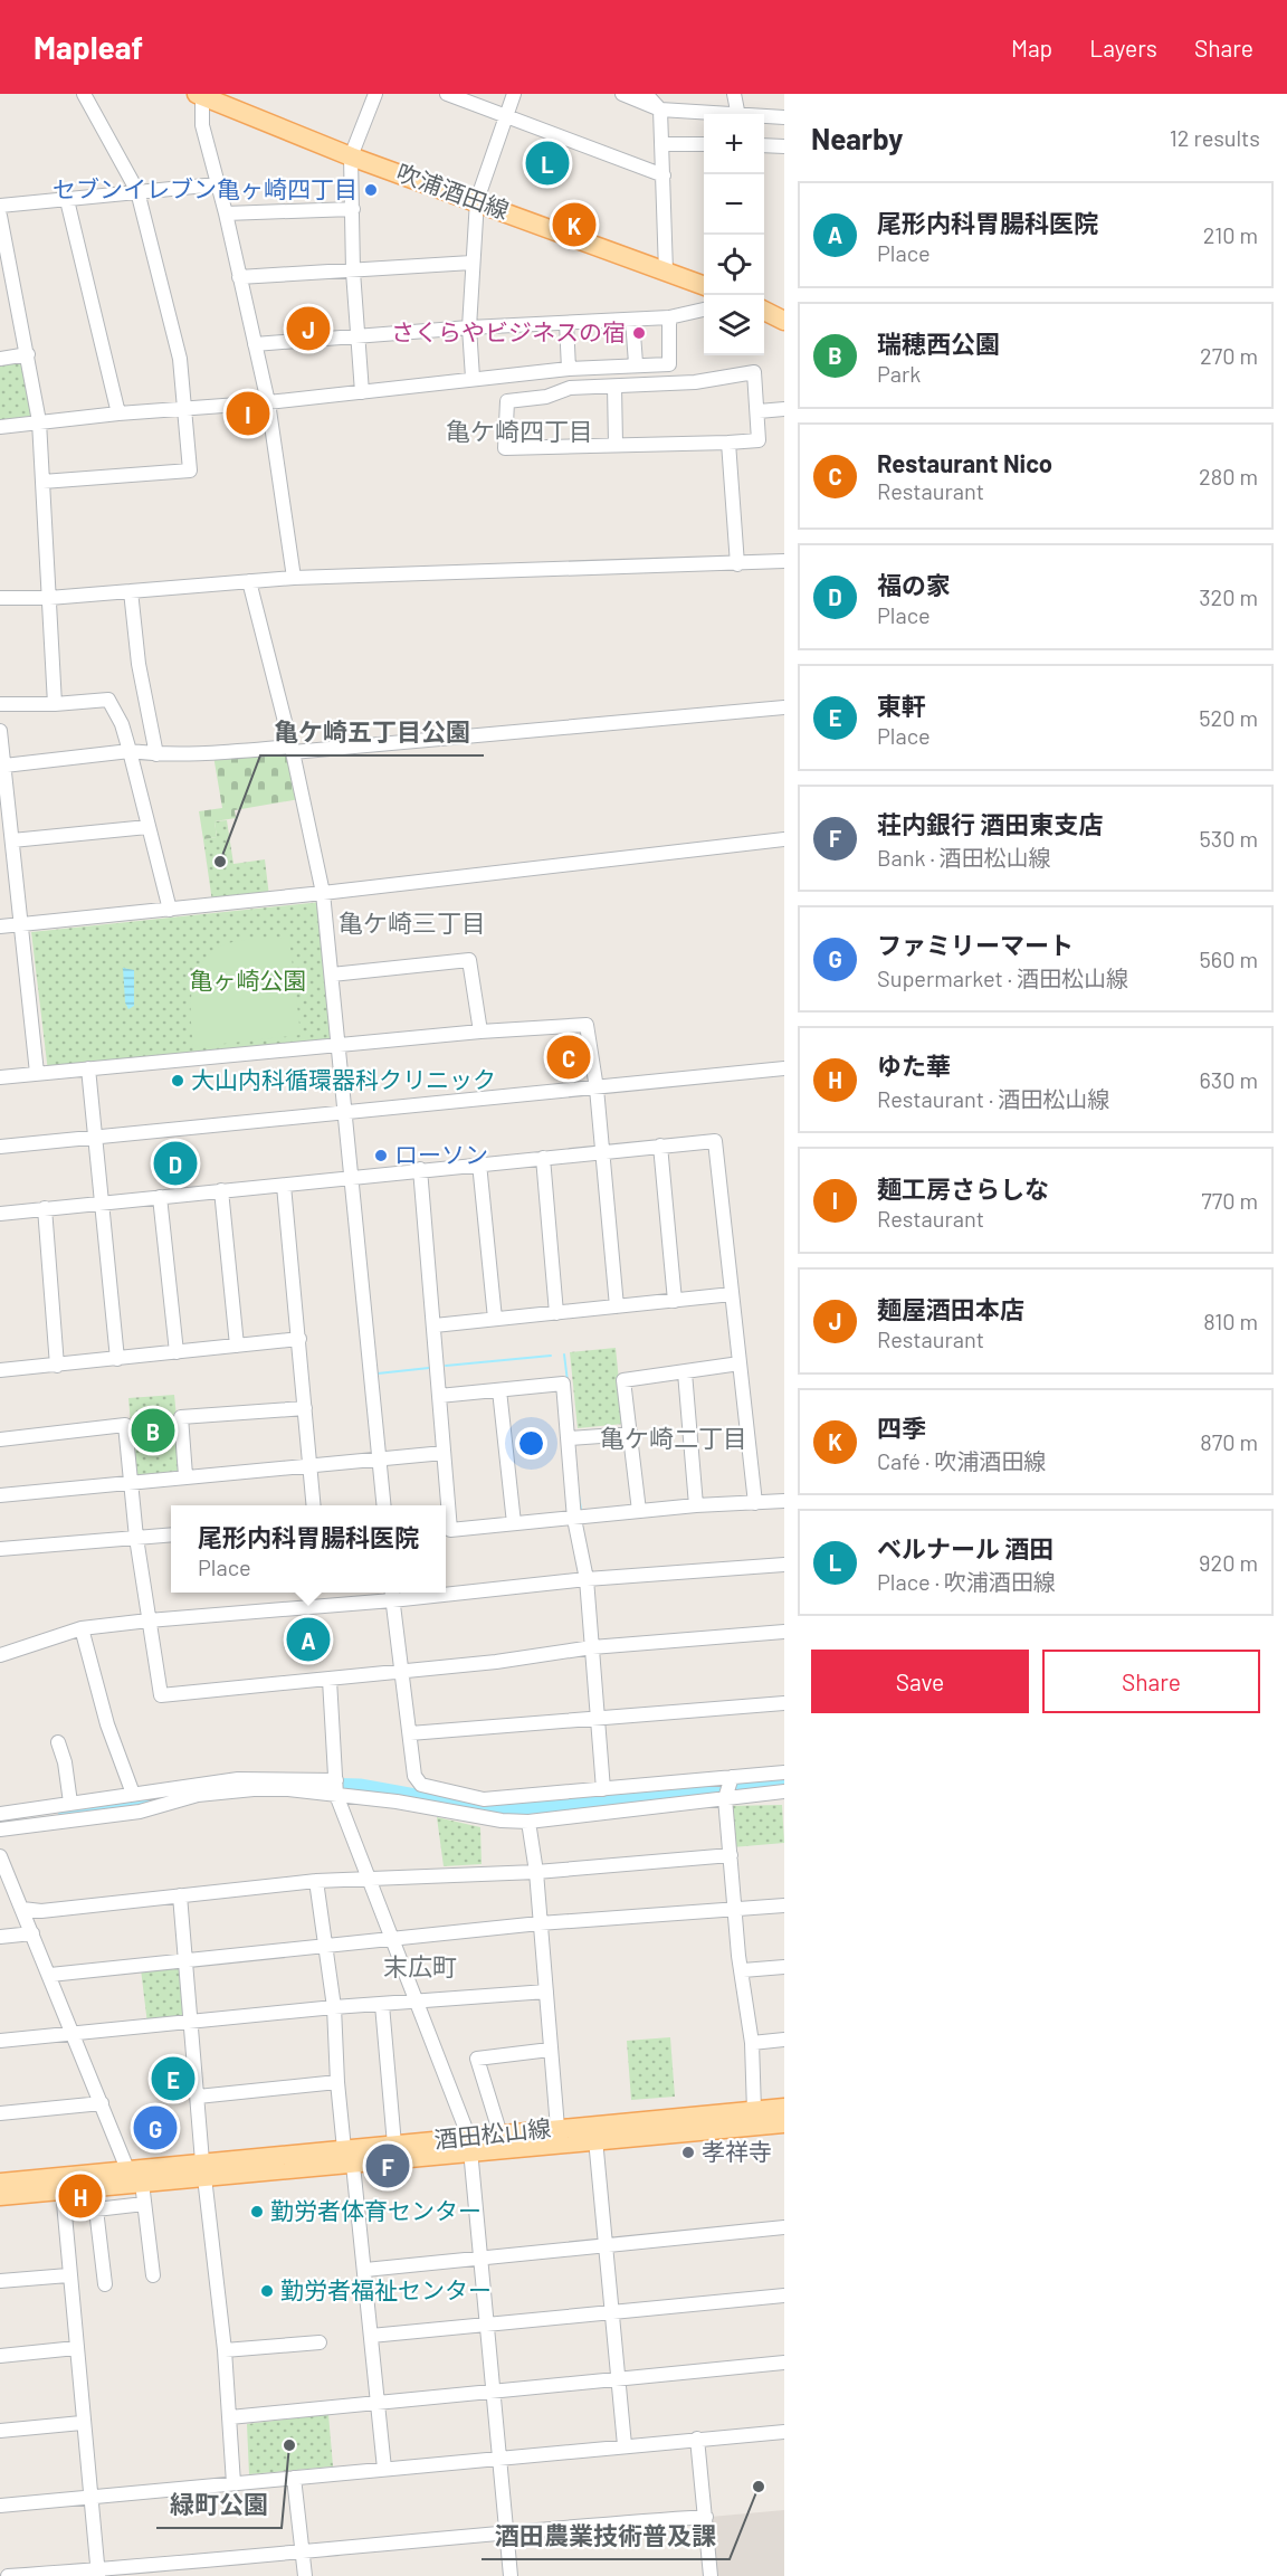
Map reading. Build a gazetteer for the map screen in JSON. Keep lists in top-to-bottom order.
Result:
{
  "streets": {
    "main road": ["吹浦酒田線", "酒田松山線"]
  },
  "districts": [
    "亀ケ崎四丁目",
    "亀ケ崎三丁目",
    "亀ケ崎二丁目",
    "末広町"
  ],
  "parks": ["亀ヶ崎公園"],
  "places": [
    "セブンイレブン亀ヶ崎四丁目",
    "さくらやビジネスの宿",
    "亀ケ崎五丁目公園",
    "大山内科循環器科クリニック",
    "ローソン",
    "孝祥寺",
    "勤労者体育センター",
    "勤労者福祉センター",
    "緑町公園",
    "酒田農業技術普及課"
  ],
  "page": {
    "header": "Mapleaf",
    "nav": ["Map", "Layers", "Share"],
    "heading": ["Nearby", "12 results"],
    "map_buttons": ["+", "−"],
    "pins": [
      "L",
      "K",
      "J",
      "I",
      "C",
      "D",
      "B",
      "A",
      "E",
      "G",
      "F",
      "H"
    ],
    "list": [
      {
        "mark": "A",
        "name": "尾形内科胃腸科医院",
        "note": "Place",
        "value": "210 m"
      },
      {
        "mark": "B",
        "name": "瑞穂西公園",
        "note": "Park",
        "value": "270 m"
      },
      {
        "mark": "C",
        "name": "Restaurant Nico",
        "note": "Restaurant",
        "value": "280 m"
      },
      {
        "mark": "D",
        "name": "福の家",
        "note": "Place",
        "value": "320 m"
      },
      {
        "mark": "E",
        "name": "東軒",
        "note": "Place",
        "value": "520 m"
      },
      {
        "mark": "F",
        "name": "荘内銀行 酒田東支店",
        "note": "Bank · 酒田松山線",
        "value": "530 m"
      },
      {
        "mark": "G",
        "name": "ファミリーマート",
        "note": "Supermarket · 酒田松山線",
        "value": "560 m"
      },
      {
        "mark": "H",
        "name": "ゆた華",
        "note": "Restaurant · 酒田松山線",
        "value": "630 m"
      },
      {
        "mark": "I",
        "name": "麺工房さらしな",
        "note": "Restaurant",
        "value": "770 m"
      },
      {
        "mark": "J",
        "name": "麺屋酒田本店",
        "note": "Restaurant",
        "value": "810 m"
      },
      {
        "mark": "K",
        "name": "四季",
        "note": "Café · 吹浦酒田線",
        "value": "870 m"
      },
      {
        "mark": "L",
        "name": "ベルナール 酒田",
        "note": "Place · 吹浦酒田線",
        "value": "920 m"
      }
    ],
    "popup": ["尾形内科胃腸科医院", "Place"],
    "buttons": ["Save", "Share"]
  }
}
